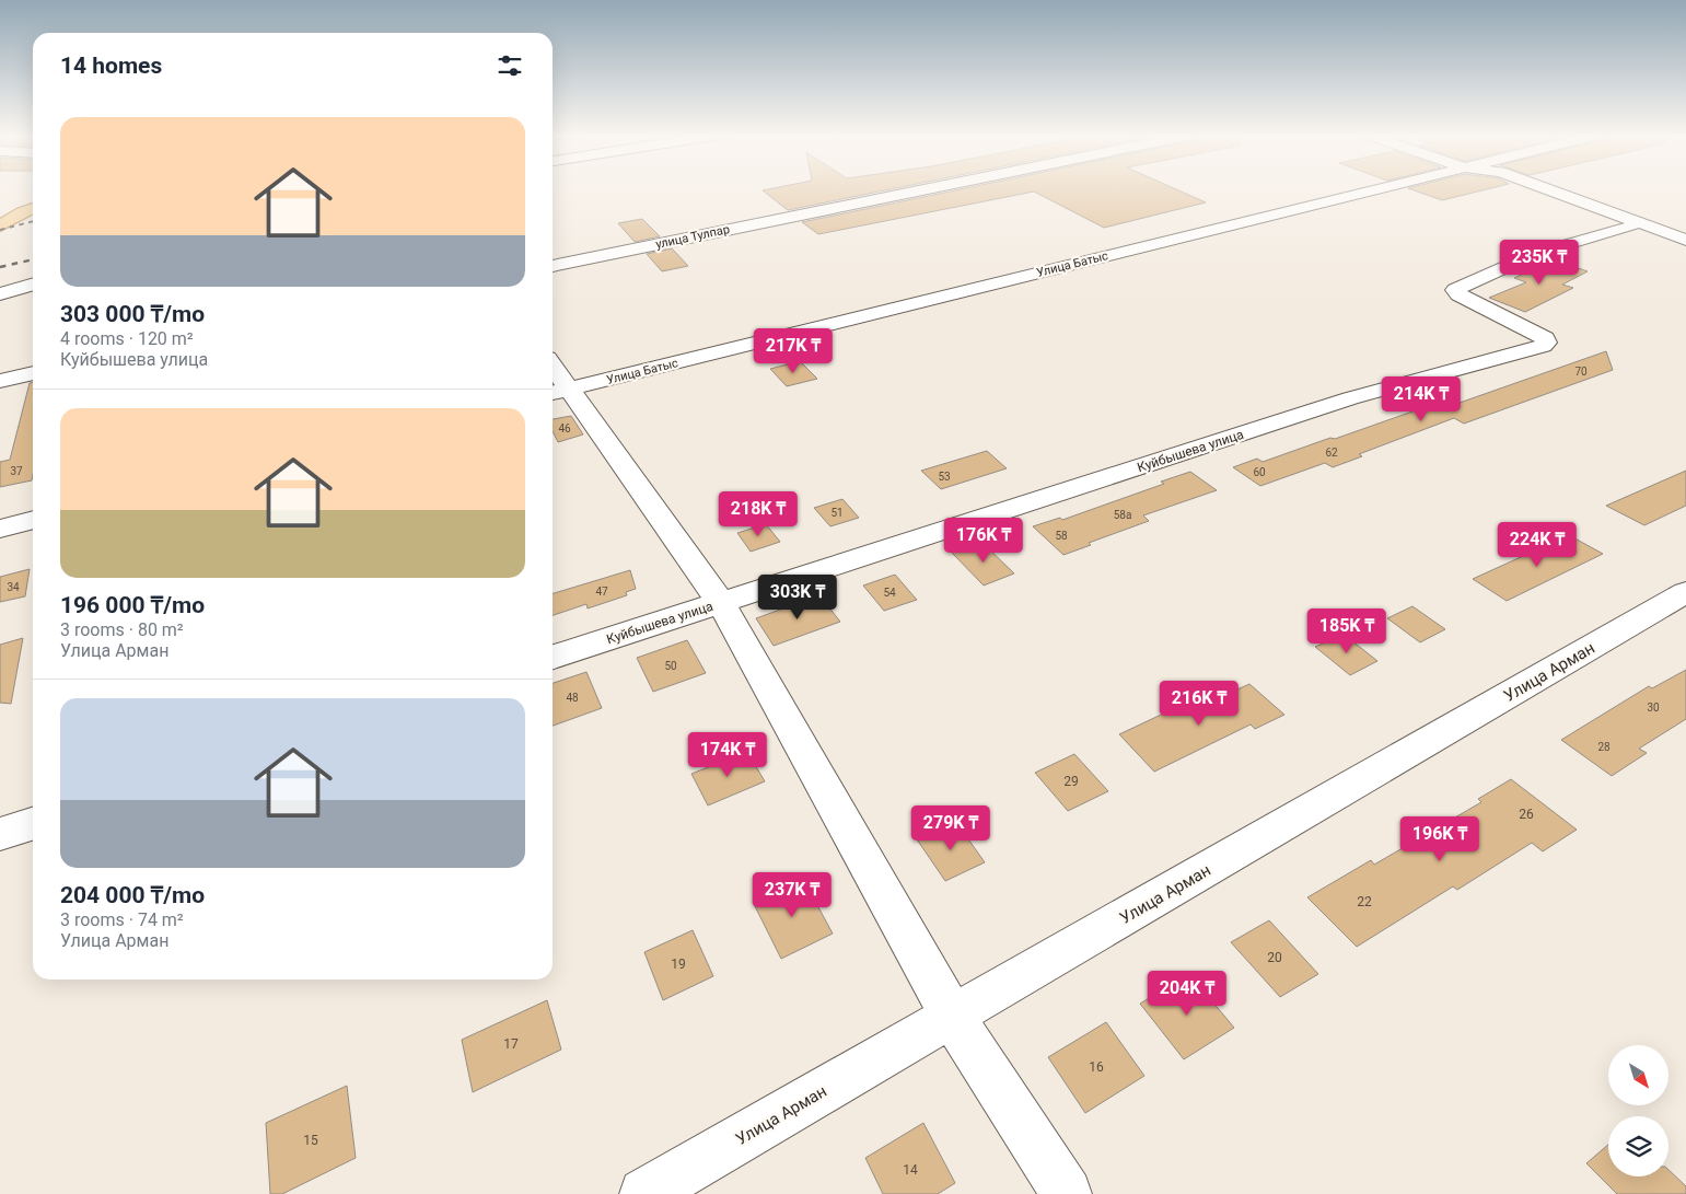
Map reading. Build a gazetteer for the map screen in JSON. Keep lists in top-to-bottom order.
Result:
{
  "streets": {
    "street": [
      "улица Тулпар",
      "Улица Батыс",
      "Куйбышева улица",
      "Улица Арман"
    ]
  },
  "house_numbers": [
    "70",
    "46",
    "62",
    "37",
    "60",
    "53",
    "51",
    "58а",
    "58",
    "34",
    "47",
    "54",
    "50",
    "48",
    "30",
    "28",
    "29",
    "26",
    "22",
    "20",
    "19",
    "17",
    "16",
    "15",
    "14"
  ],
  "north": "bottom right",
  "page": {
    "heading": "14 homes",
    "list": [
      {
        "name": "303 000 ₸/mo",
        "note": "4 rooms · 120 m² · Куйбышева улица"
      },
      {
        "name": "196 000 ₸/mo",
        "note": "3 rooms · 80 m² · Улица Арман"
      },
      {
        "name": "204 000 ₸/mo",
        "note": "3 rooms · 74 m² · Улица Арман"
      }
    ],
    "price": [
      "235K ₸",
      "217K ₸",
      "214K ₸",
      "218K ₸",
      "176K ₸",
      "224K ₸",
      "303K ₸",
      "185K ₸",
      "216K ₸",
      "174K ₸",
      "279K ₸",
      "196K ₸",
      "237K ₸",
      "204K ₸"
    ]
  }
}
